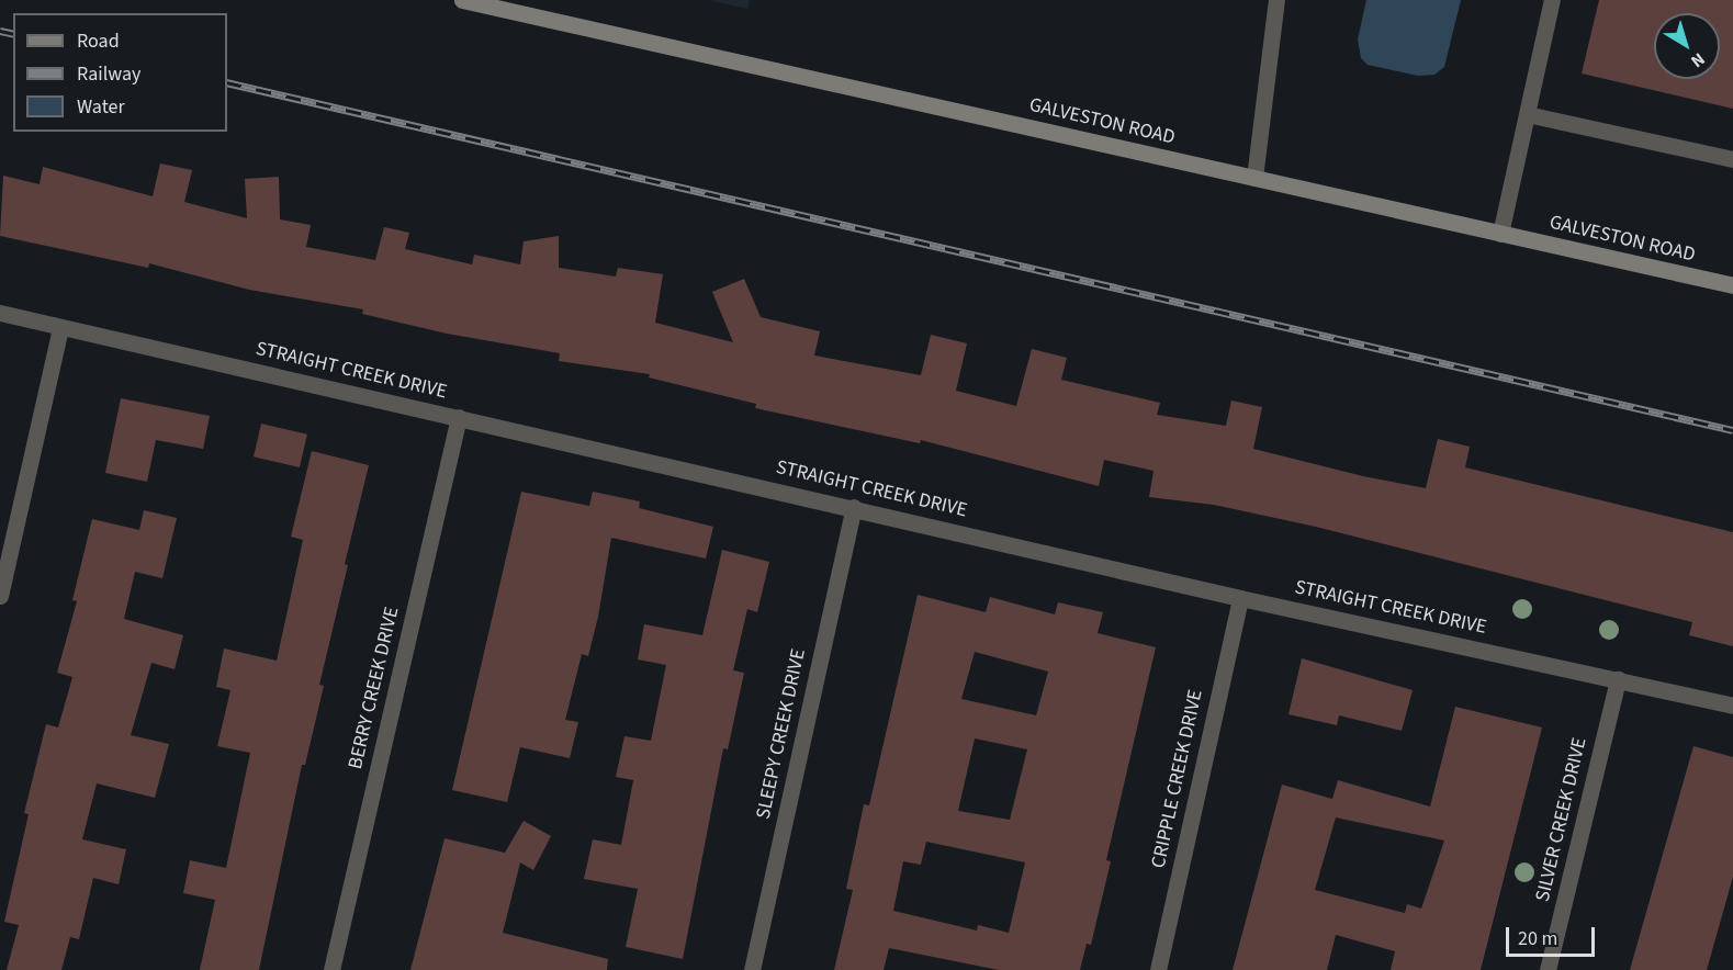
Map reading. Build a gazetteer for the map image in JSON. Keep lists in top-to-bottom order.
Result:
{
  "streets": {
    "main road": ["GALVESTON ROAD"],
    "street": [
      "STRAIGHT CREEK DRIVE",
      "BERRY CREEK DRIVE",
      "SLEEPY CREEK DRIVE",
      "CRIPPLE CREEK DRIVE",
      "SILVER CREEK DRIVE"
    ]
  },
  "crossings": [
    ["STRAIGHT CREEK DRIVE", "BERRY CREEK DRIVE"],
    ["STRAIGHT CREEK DRIVE", "SLEEPY CREEK DRIVE"],
    ["STRAIGHT CREEK DRIVE", "CRIPPLE CREEK DRIVE"],
    ["STRAIGHT CREEK DRIVE", "SILVER CREEK DRIVE"]
  ],
  "legend": ["Road", "Railway", "Water"],
  "scale_bar": "20 m",
  "north": "bottom right"
}
